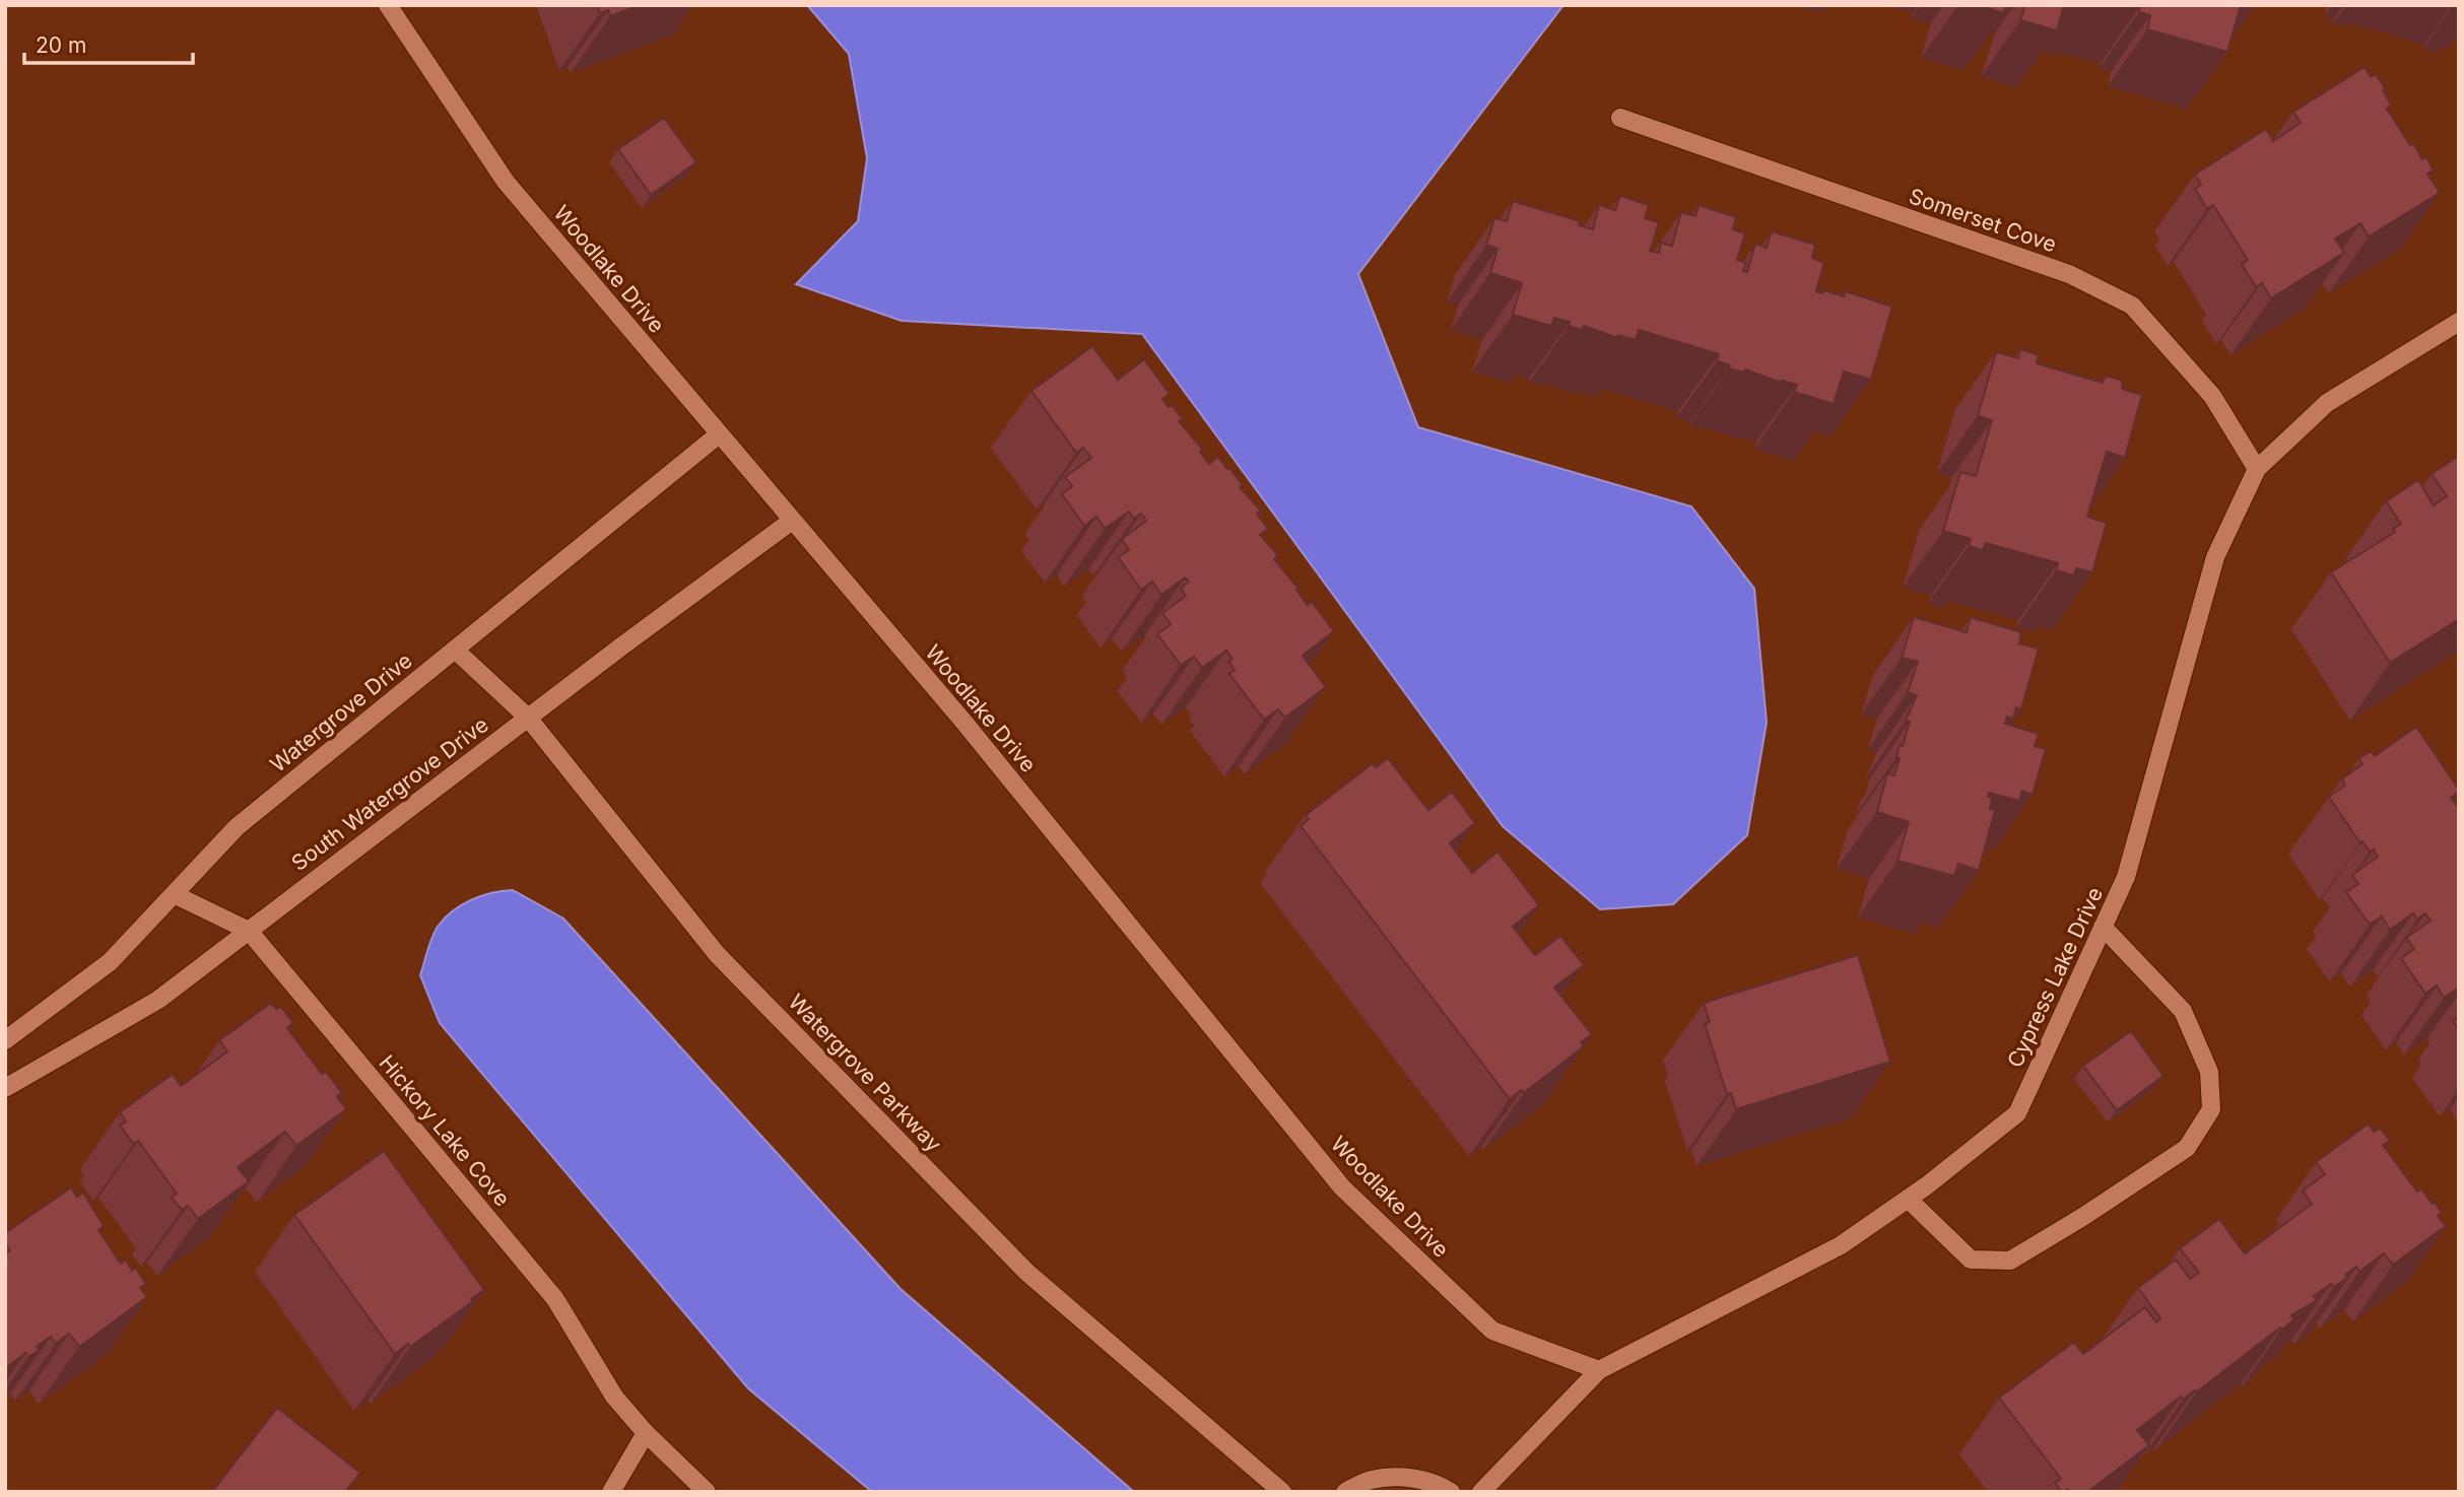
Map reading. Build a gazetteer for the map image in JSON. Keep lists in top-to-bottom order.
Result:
{
  "streets": {
    "street": [
      "Somerset Cove",
      "Woodlake Drive",
      "Watergrove Drive",
      "South Watergrove Drive",
      "Cypress Lake Drive",
      "Watergrove Parkway",
      "Hickory Lake Cove"
    ]
  },
  "crossings": [
    ["Somerset Cove", "Cypress Lake Drive"],
    ["Woodlake Drive", "Watergrove Drive"],
    ["Woodlake Drive", "South Watergrove Drive"],
    ["Woodlake Drive", "Cypress Lake Drive"],
    ["Watergrove Drive", "Watergrove Parkway"],
    ["Watergrove Drive", "Hickory Lake Cove"],
    ["South Watergrove Drive", "Watergrove Parkway"],
    ["South Watergrove Drive", "Hickory Lake Cove"]
  ],
  "scale_bar": "20 m"
}
